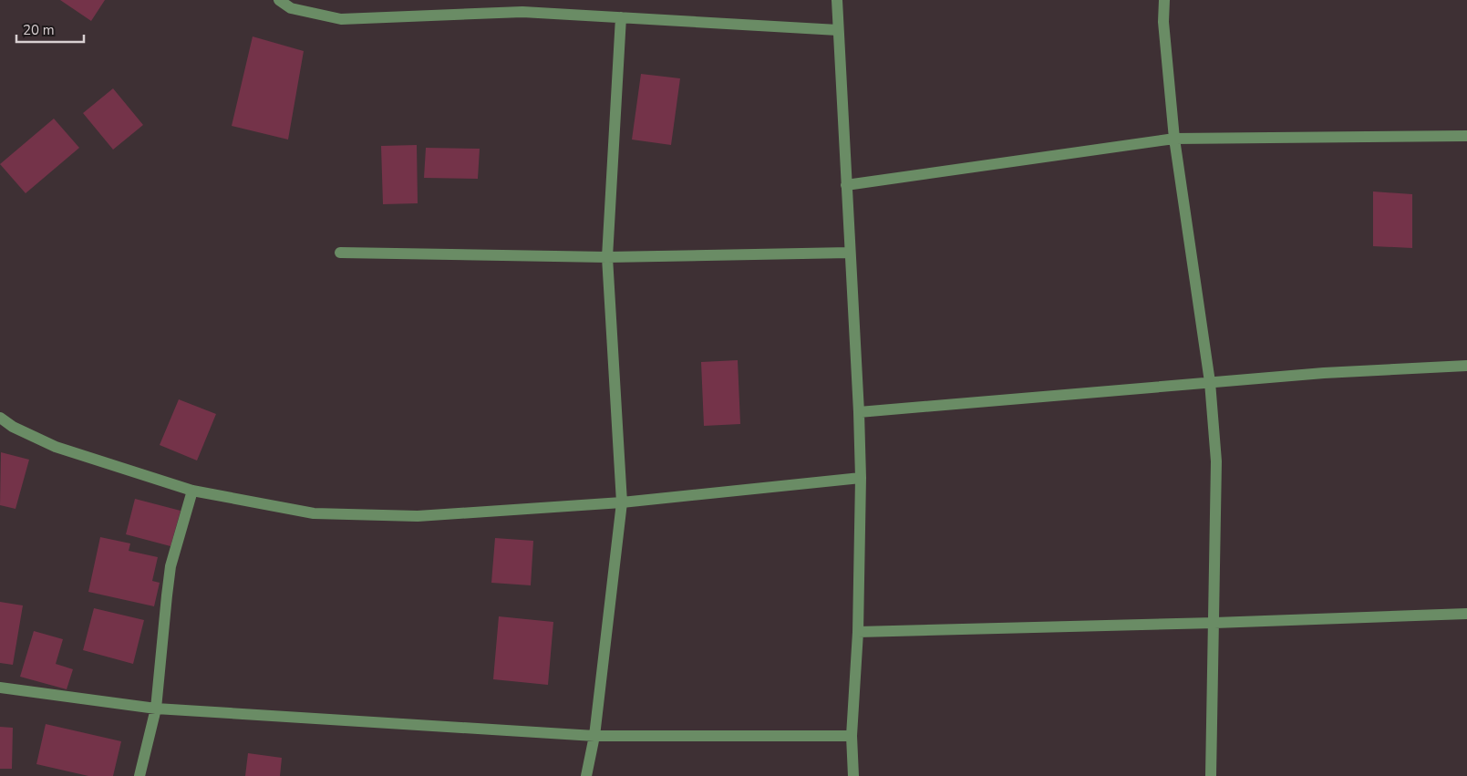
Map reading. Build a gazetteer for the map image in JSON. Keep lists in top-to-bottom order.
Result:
{
  "scale_bar": "20 m"
}
